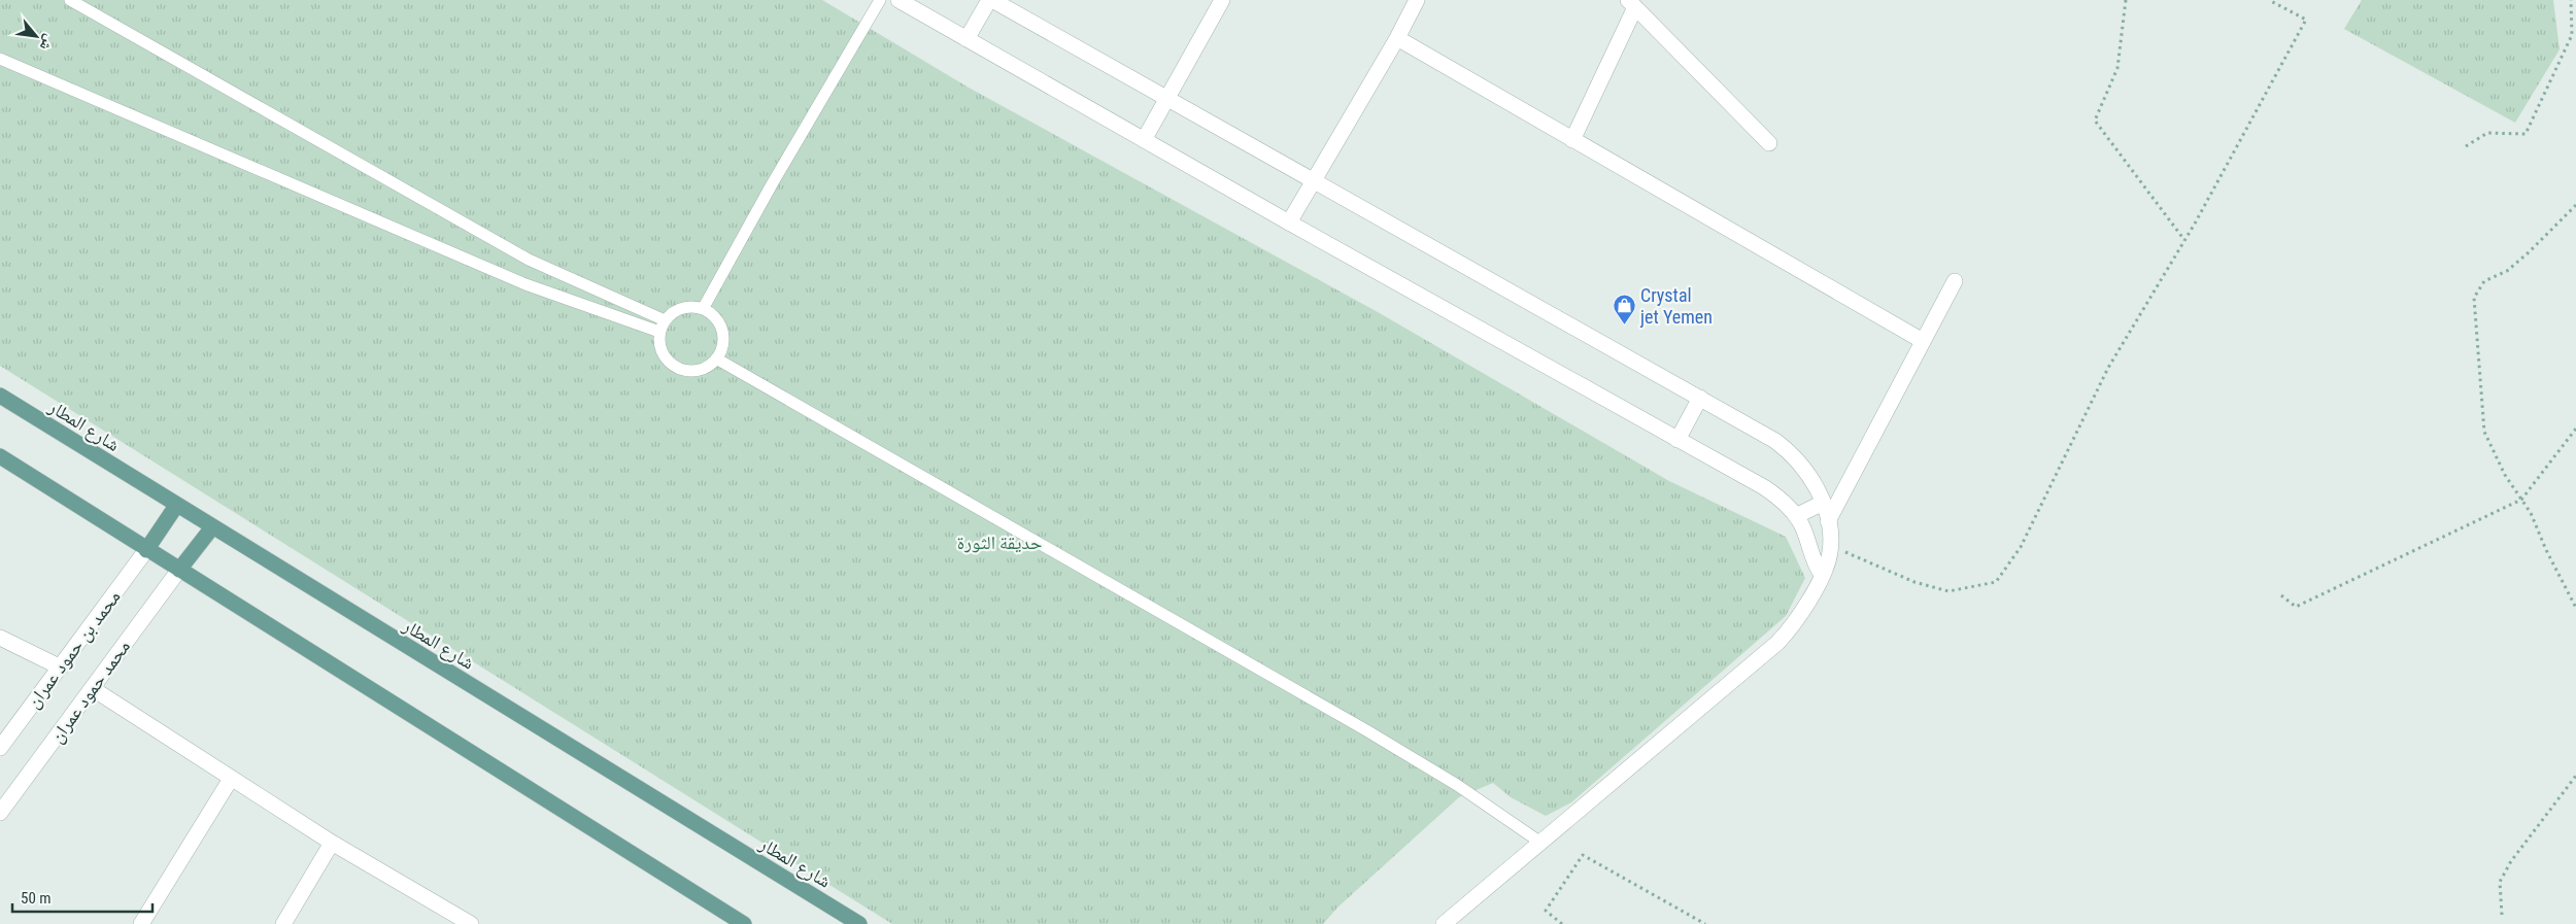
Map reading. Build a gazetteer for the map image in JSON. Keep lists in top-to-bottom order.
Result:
{
  "streets": {
    "main road": ["شارع المطار"],
    "street": ["محمد بن حمود عمران", "محمد حمود عمران"]
  },
  "parks": ["حديقة الثورة"],
  "places": {
    "shop": ["Crystal jet Yemen"]
  },
  "scale_bar": "50 m",
  "north": "bottom right"
}
